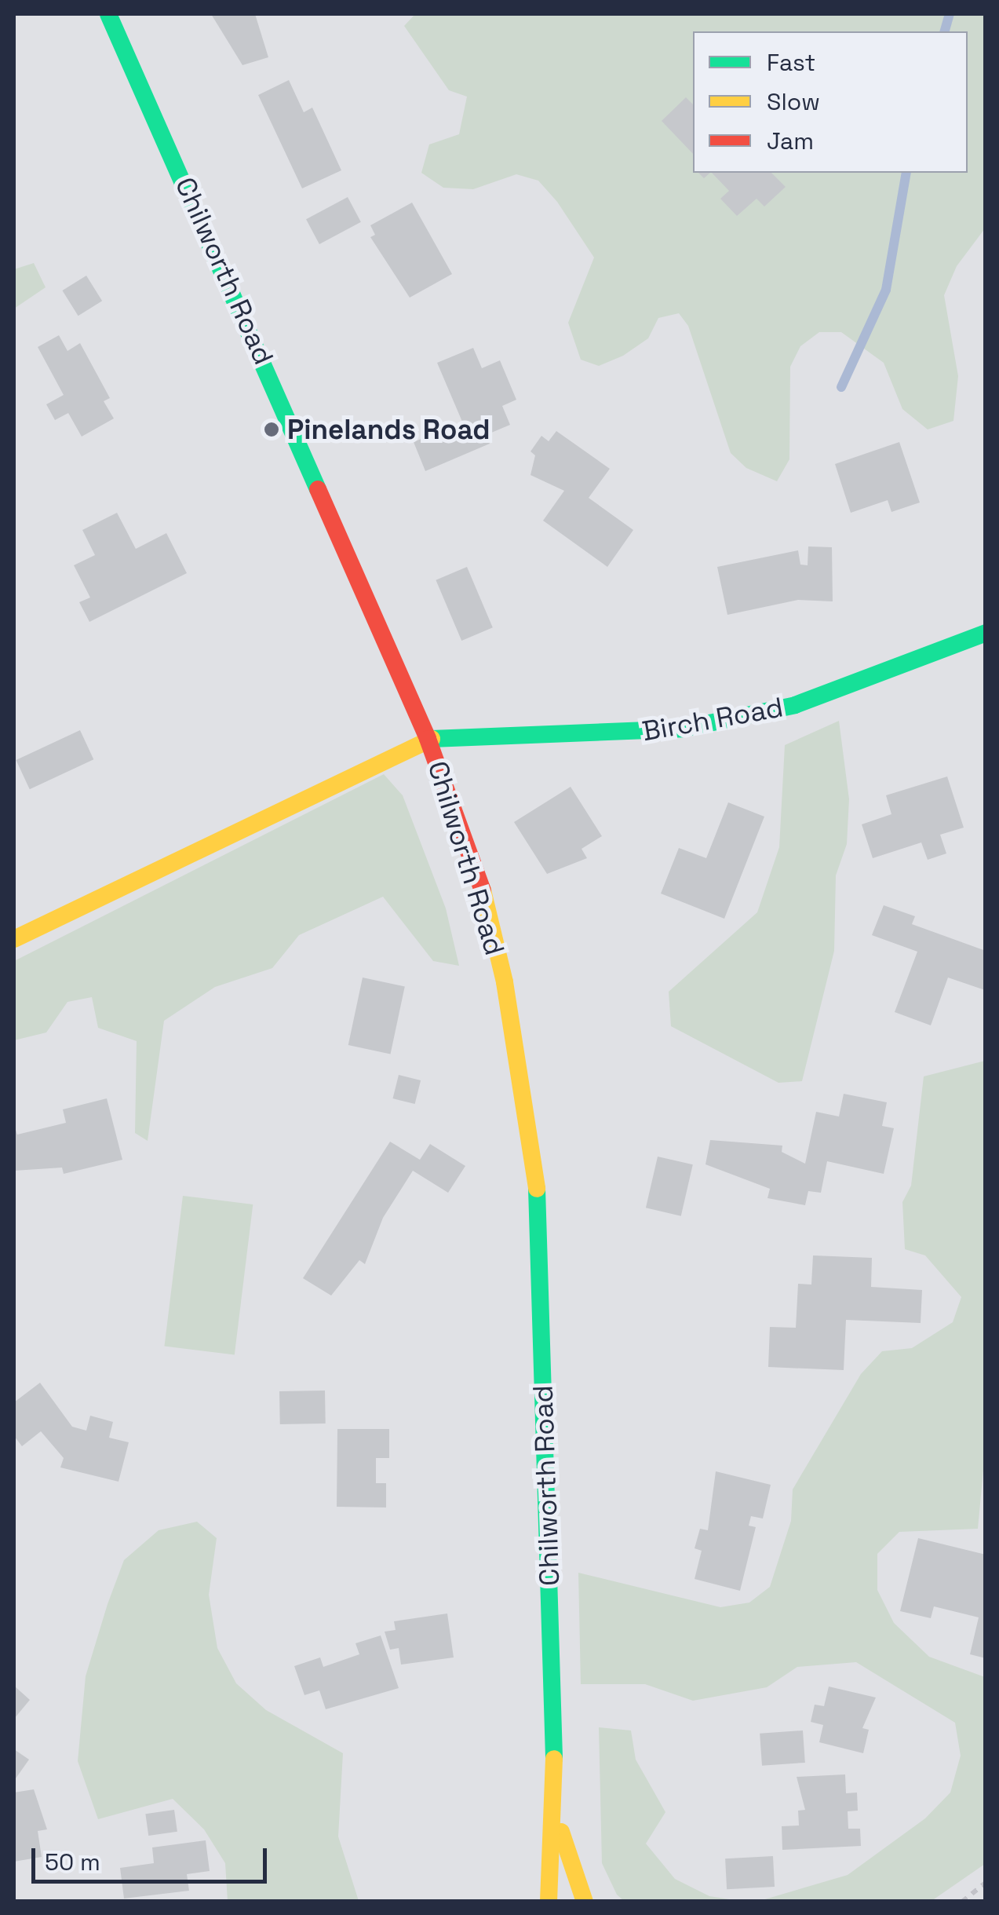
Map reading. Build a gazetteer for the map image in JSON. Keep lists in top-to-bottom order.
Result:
{
  "streets": {
    "main road": ["Chilworth Road", "Birch Road"]
  },
  "crossings": [
    ["Chilworth Road", "Birch Road"]
  ],
  "places": ["Pinelands Road"],
  "legend": ["Fast", "Slow", "Jam"],
  "scale_bar": "50 m"
}
